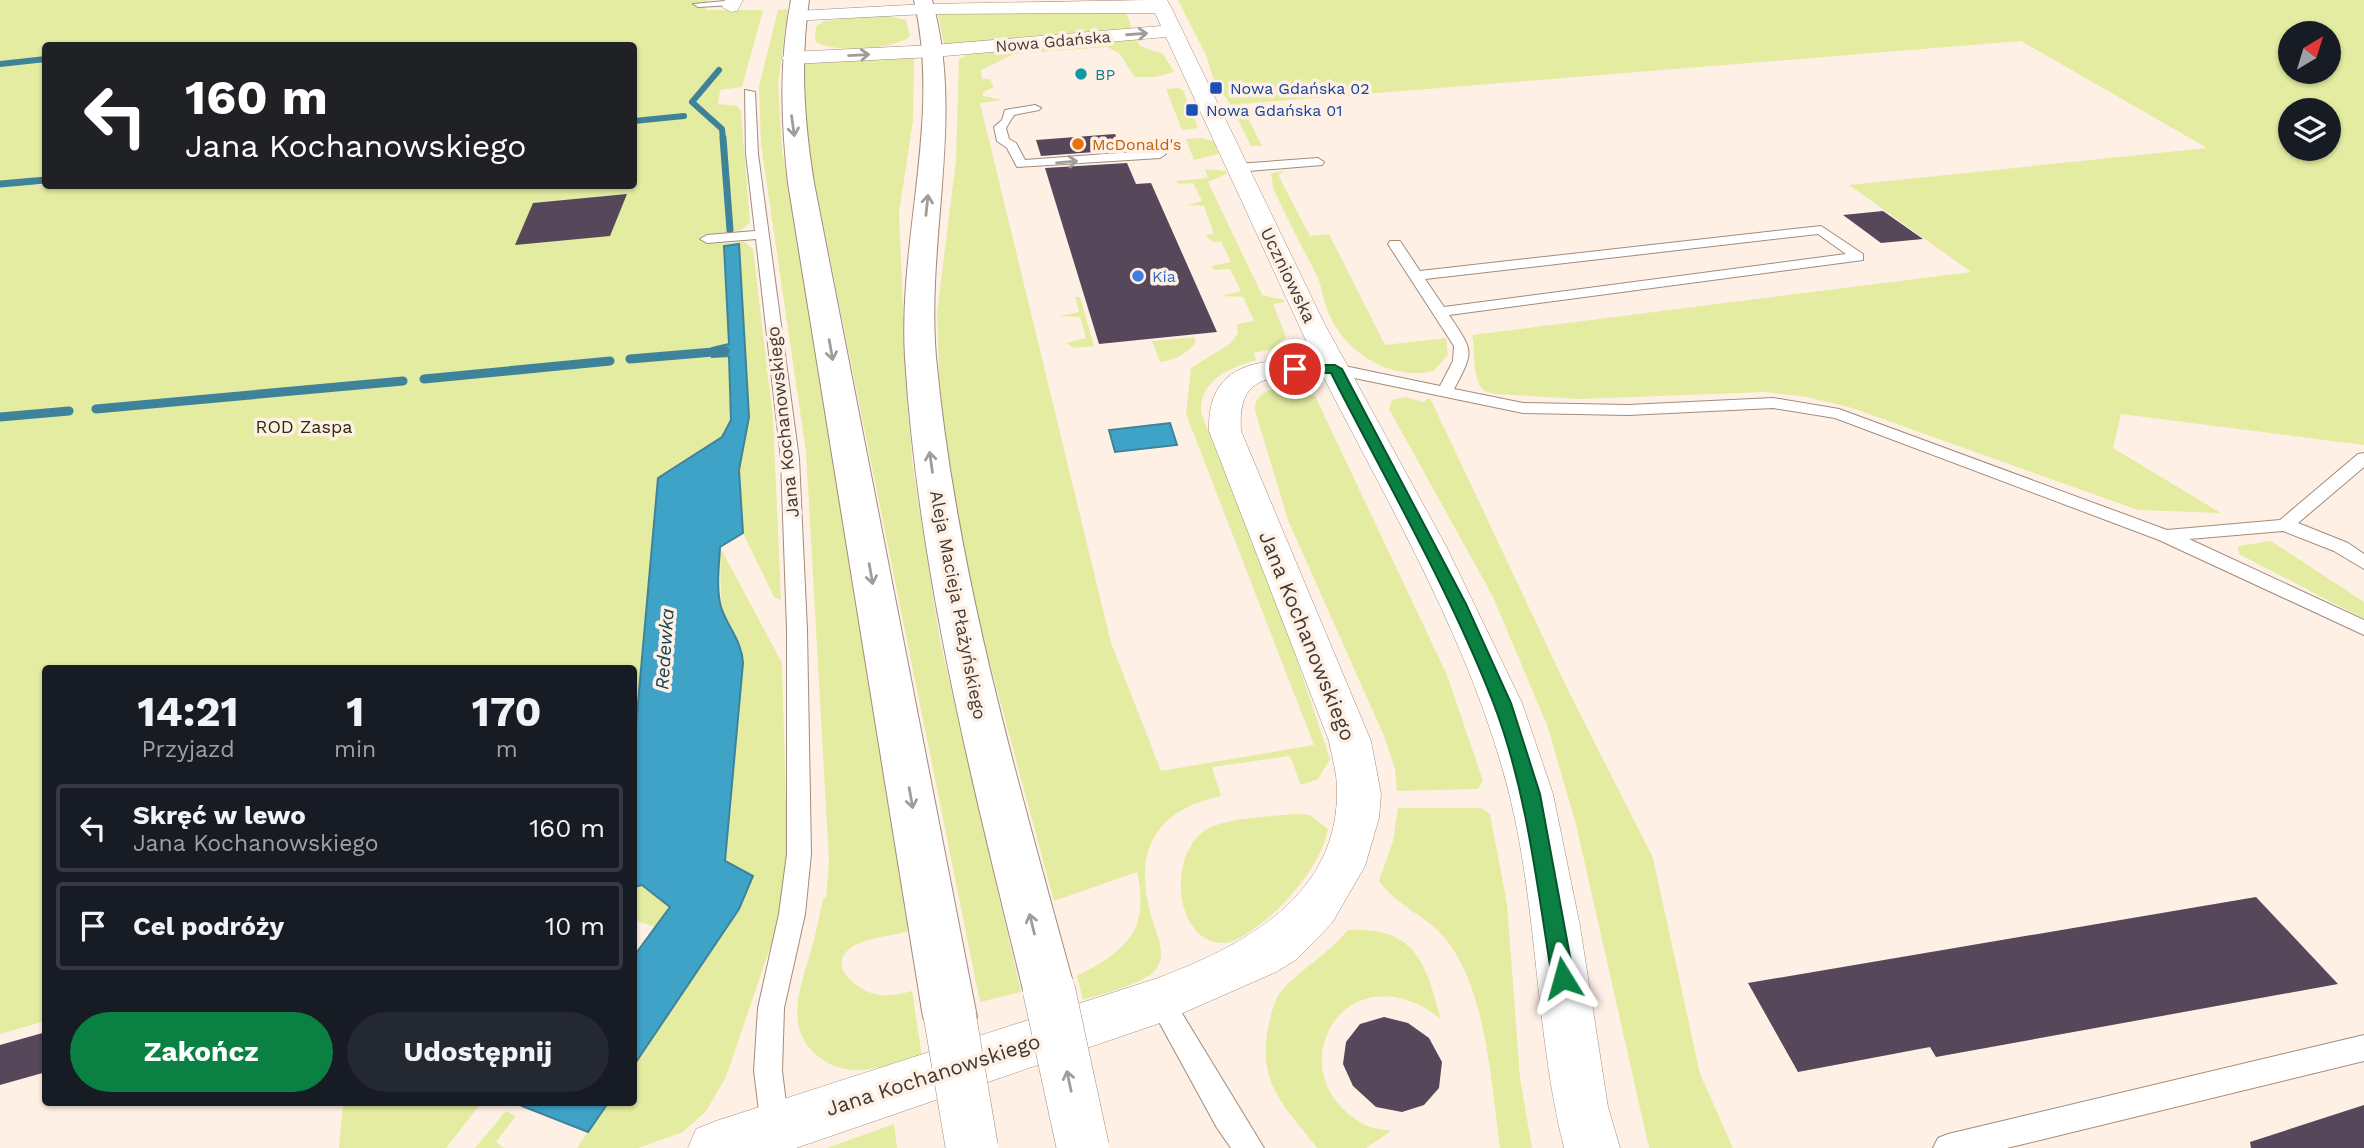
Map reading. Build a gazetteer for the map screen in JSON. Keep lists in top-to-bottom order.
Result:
{
  "streets": {
    "main road": ["Aleja Macieja Płażyńskiego"],
    "street": ["Nowa Gdańska", "Uczniowska", "Jana Kochanowskiego"]
  },
  "crossings": [
    ["Nowa Gdańska", "Uczniowska"],
    ["Nowa Gdańska", "Aleja Macieja Płażyńskiego"],
    ["Uczniowska", "Jana Kochanowskiego"]
  ],
  "water": ["Redewka"],
  "parks": ["ROD Zaspa"],
  "places": {
    "other": ["BP", "McDonald's", "Kia"],
    "transit": ["Nowa Gdańska 02", "Nowa Gdańska 01"]
  },
  "north": "top right",
  "page": {
    "turn": ["160 m", "Jana Kochanowskiego"],
    "eta": [
      "14:21",
      "Przyjazd",
      "1",
      "min",
      "170",
      "m"
    ],
    "list": [
      {
        "name": "Skręć w lewo",
        "note": "Jana Kochanowskiego",
        "value": "160 m"
      },
      {
        "name": "Cel podróży",
        "value": "10 m"
      }
    ],
    "buttons": ["Zakończ", "Udostępnij"]
  }
}
